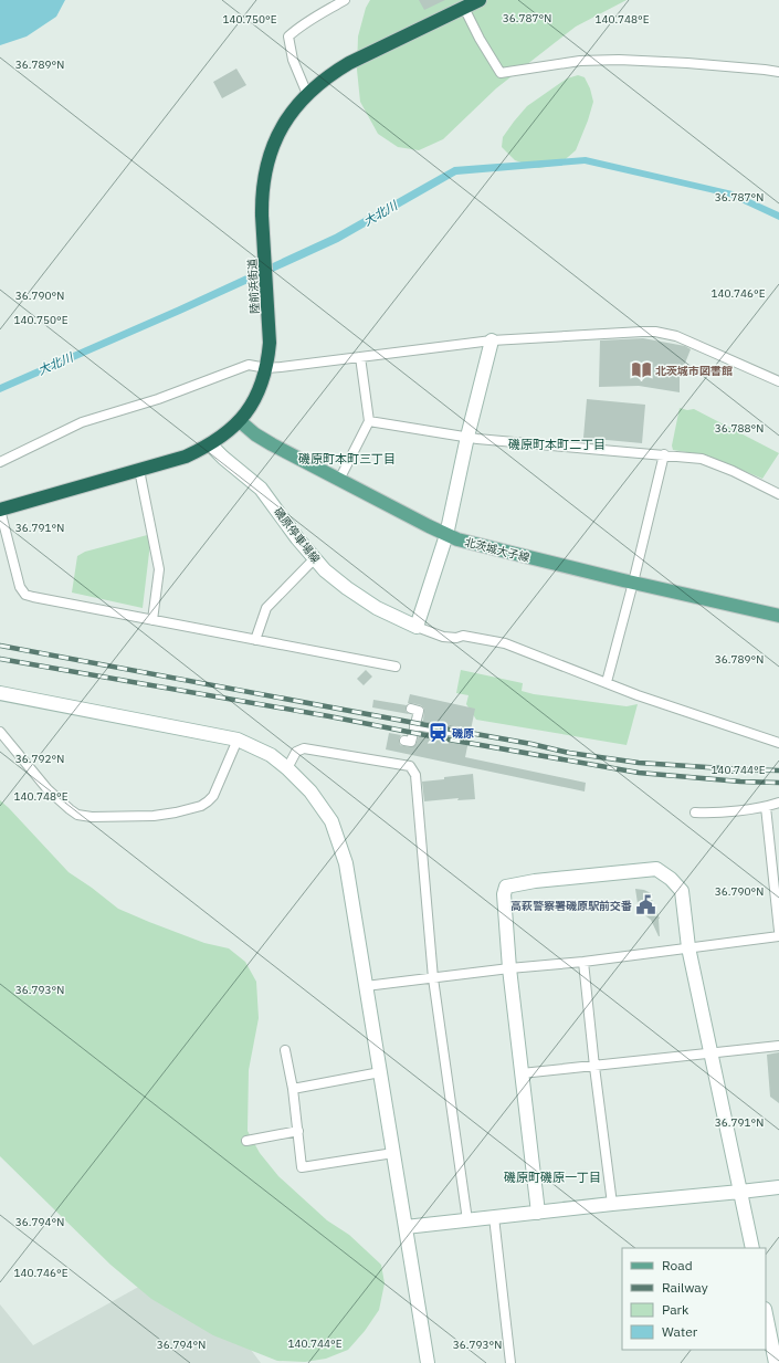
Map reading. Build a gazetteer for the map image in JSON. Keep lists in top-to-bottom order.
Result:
{
  "streets": {
    "highway": ["陸前浜街道"],
    "main road": ["北茨城大子線"],
    "street": ["磯原停車場線"]
  },
  "crossings": [
    ["陸前浜街道", "磯原停車場線"],
    ["陸前浜街道", "北茨城大子線"]
  ],
  "districts": ["磯原町本町二丁目", "磯原町本町三丁目", "磯原町磯原一丁目"],
  "water": ["大北川"],
  "places": {
    "library": ["北茨城市図書館"],
    "station": ["磯原"],
    "public building": ["高萩警察署磯原駅前交番"]
  },
  "legend": [
    "Road",
    "Railway",
    "Park",
    "Water"
  ],
  "coordinates": [
    "36.787°N",
    "140.748°E",
    "140.750°E",
    "36.789°N",
    "140.746°E",
    "36.790°N",
    "36.788°N",
    "36.791°N",
    "36.792°N",
    "140.744°E",
    "36.793°N",
    "36.794°N"
  ]
}
